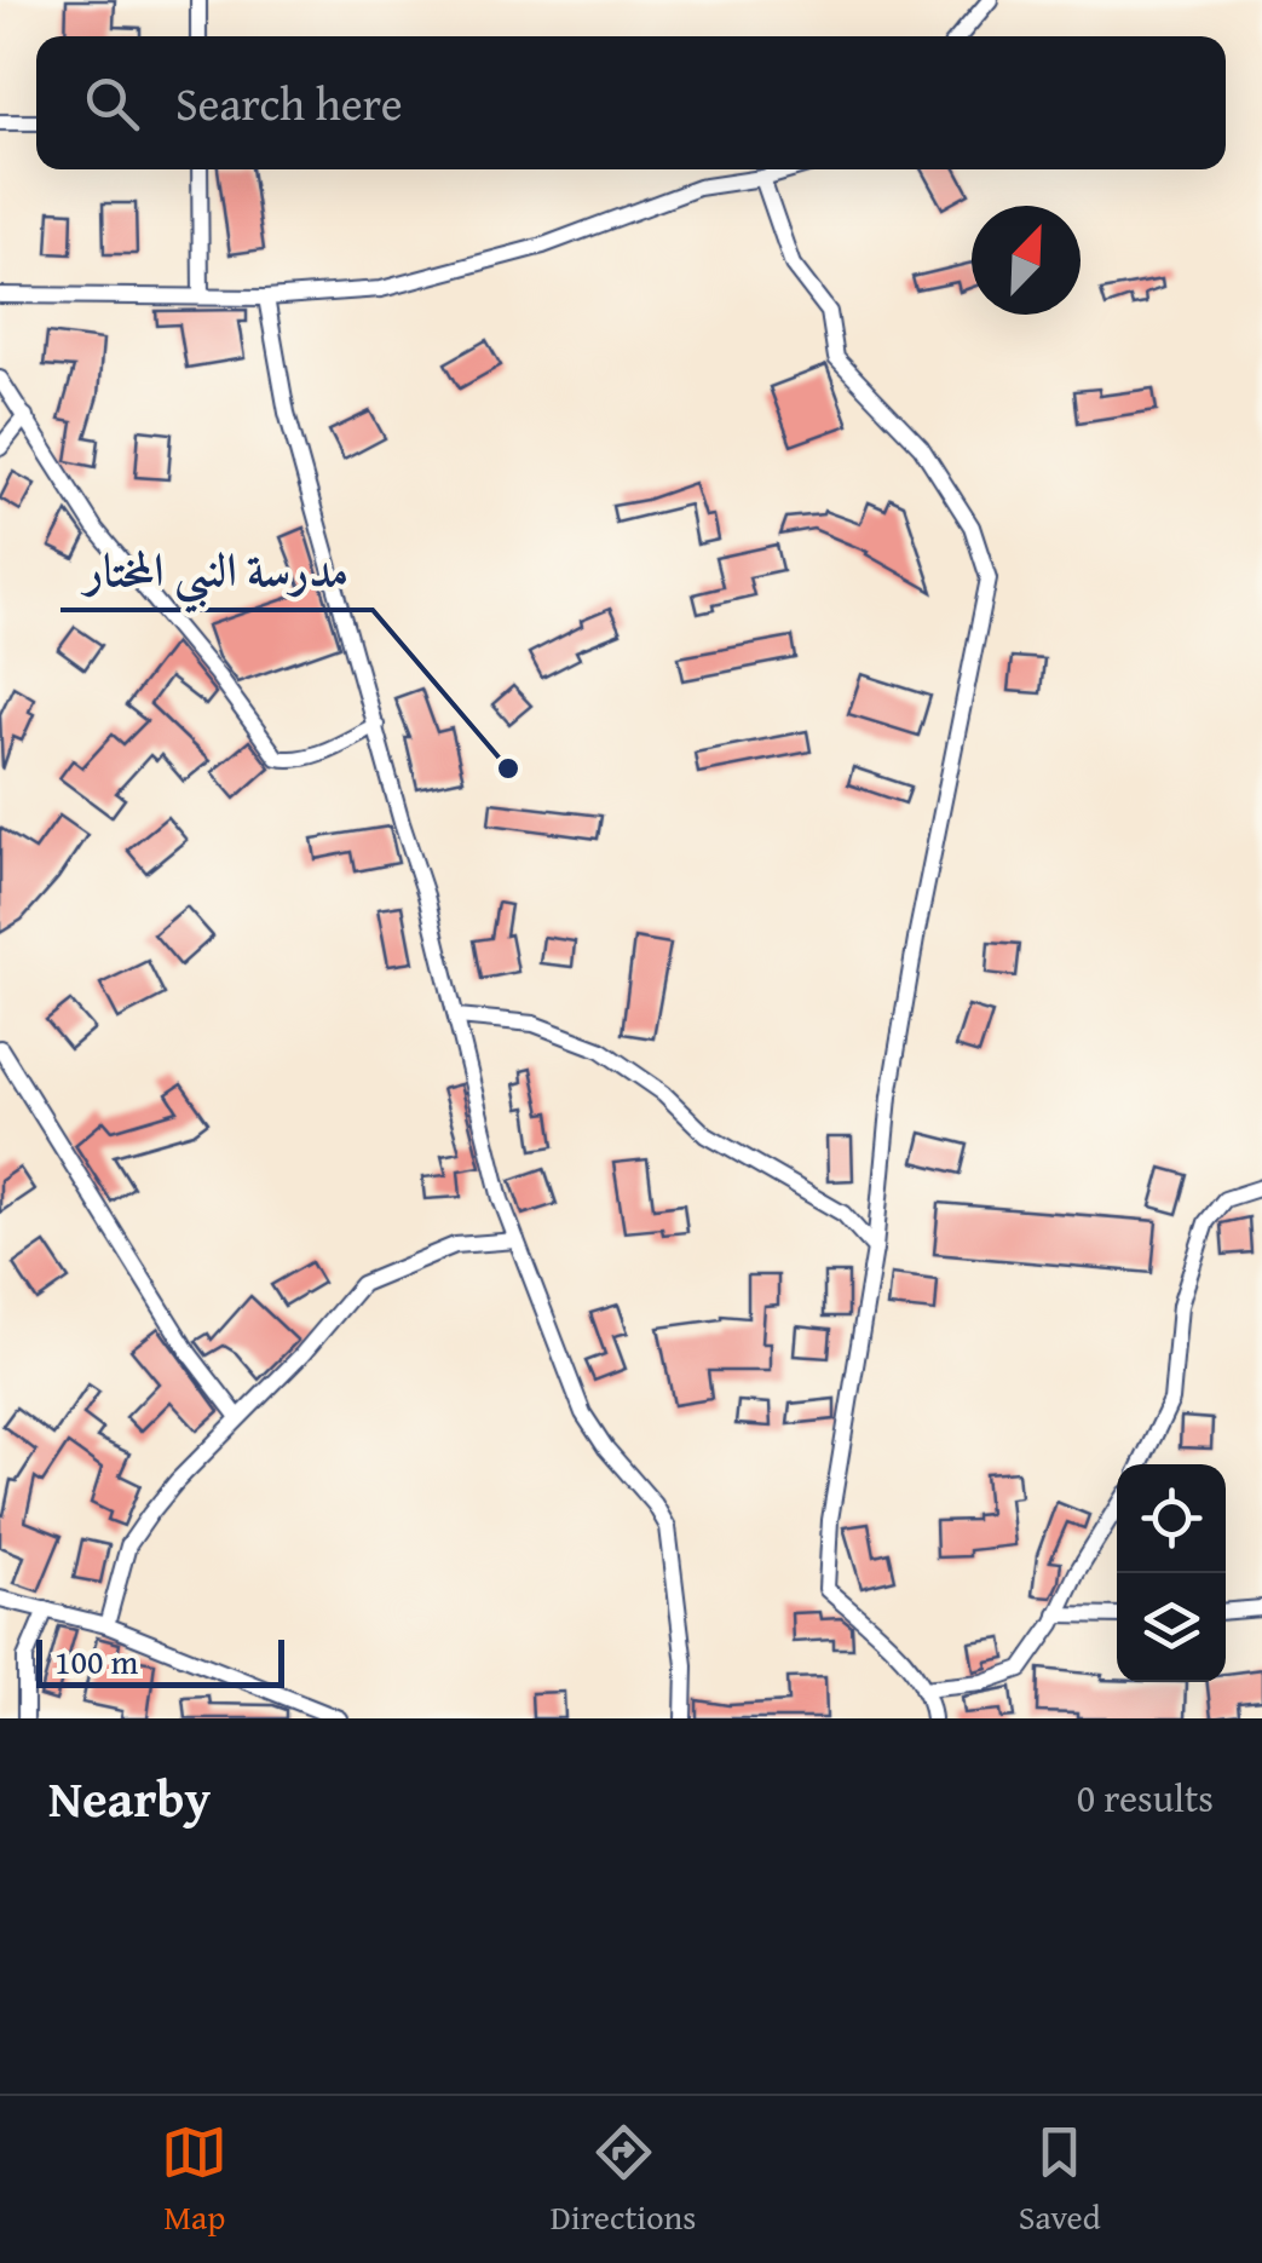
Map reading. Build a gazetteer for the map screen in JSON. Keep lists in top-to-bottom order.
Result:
{
  "places": ["مدرسة النبي المختار"],
  "scale_bar": "100 m",
  "north": "top right",
  "page": {
    "search": "Search here",
    "scale": "100 m",
    "heading": ["Nearby", "0 results"],
    "nav": ["Map", "Directions", "Saved"]
  }
}
